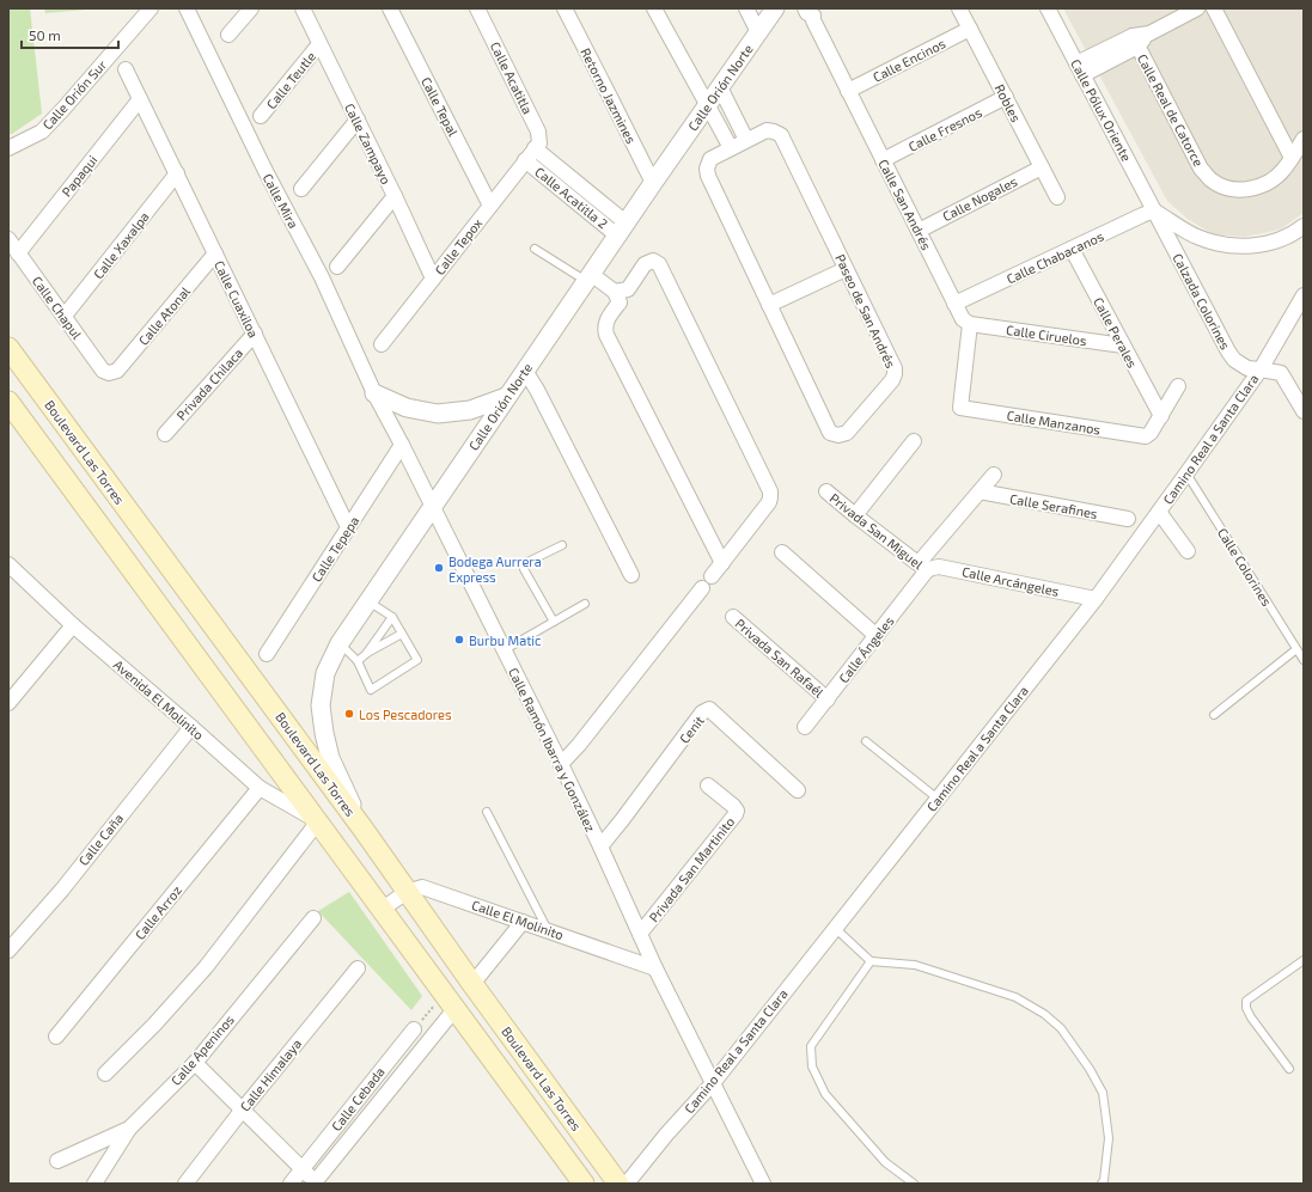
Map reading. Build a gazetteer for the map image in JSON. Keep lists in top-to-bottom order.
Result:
{
  "streets": {
    "main road": ["Boulevard Las Torres"],
    "street": [
      "Calle Encinos",
      "Calle Acatitla",
      "Calle Teutle",
      "Calle Orión Norte",
      "Calle Orión Sur",
      "Retorno Jazmines",
      "Robles",
      "Calle Tepal",
      "Calle Pólux Oriente",
      "Calle Real de Catorce",
      "Calle Fresnos",
      "Calle Zampayo",
      "Papaqui",
      "Calle Acatitla 2",
      "Calle Nogales",
      "Calle Mira",
      "Calle San Andrés",
      "Calle Xaxalpa",
      "Calle Tepox",
      "Calle Chabacanos",
      "Calle Cuaxiloa",
      "Calzada Colorines",
      "Calle Chapul",
      "Paseo de San Andrés",
      "Calle Atonal",
      "Calle Perales",
      "Calle Ciruelos",
      "Privada Chilaca",
      "Calle Manzanos",
      "Camino Real a Santa Clara",
      "Calle Serafines",
      "Privada San Miguel",
      "Calle Tepepa",
      "Calle Arcángeles",
      "Calle Ángeles",
      "Privada San Rafaél",
      "Avenida El Molinito",
      "Cenit",
      "Calle Ramón Ibarra y González",
      "Calle Caña",
      "Privada San Martinito",
      "Calle Arroz",
      "Calle El Molinito",
      "Calle Apeninos",
      "Calle Himalaya",
      "Calle Cebada"
    ],
    "lane": ["Calle Colorines"]
  },
  "crossings": [
    ["Calle Encinos", "Robles"],
    ["Calle Encinos", "Calle San Andrés"],
    ["Calle Acatitla", "Calle Acatitla 2"],
    ["Calle Acatitla", "Calle Tepox"],
    ["Calle Teutle", "Calle Zampayo"],
    ["Calle Orión Norte", "Retorno Jazmines"],
    ["Calle Orión Norte", "Calle Acatitla 2"],
    ["Calle Orión Norte", "Boulevard Las Torres"],
    ["Calle Orión Norte", "Calle Ramón Ibarra y González"],
    ["Robles", "Calle Fresnos"],
    ["Robles", "Calle Nogales"],
    ["Calle Tepal", "Calle Tepox"],
    ["Calle Pólux Oriente", "Calle Chabacanos"],
    ["Calle Pólux Oriente", "Calzada Colorines"],
    ["Calle Fresnos", "Calle San Andrés"],
    ["Calle Zampayo", "Calle Tepox"],
    ["Papaqui", "Calle Cuaxiloa"],
    ["Papaqui", "Calle Chapul"],
    ["Calle Acatitla 2", "Calle Tepox"],
    ["Calle Nogales", "Calle San Andrés"],
    ["Calle Mira", "Calle Ramón Ibarra y González"],
    ["Calle San Andrés", "Calle Chabacanos"],
    ["Calle San Andrés", "Calle Ciruelos"],
    ["Calle San Andrés", "Calle Manzanos"],
    ["Calle Xaxalpa", "Calle Cuaxiloa"],
    ["Calle Xaxalpa", "Calle Chapul"],
    ["Calle Chabacanos", "Calzada Colorines"],
    ["Calle Chabacanos", "Calle Perales"],
    ["Calle Cuaxiloa", "Calle Atonal"],
    ["Calle Cuaxiloa", "Privada Chilaca"],
    ["Calle Cuaxiloa", "Calle Tepepa"],
    ["Calzada Colorines", "Camino Real a Santa Clara"],
    ["Calle Chapul", "Calle Atonal"],
    ["Calle Perales", "Calle Ciruelos"],
    ["Calle Perales", "Calle Manzanos"],
    ["Calle Ciruelos", "Calle Manzanos"],
    ["Camino Real a Santa Clara", "Calle Colorines"],
    ["Camino Real a Santa Clara", "Calle Arcángeles"],
    ["Camino Real a Santa Clara", "Calle Ramón Ibarra y González"],
    ["Boulevard Las Torres", "Calle El Molinito"],
    ["Calle Serafines", "Calle Ángeles"],
    ["Privada San Miguel", "Calle Arcángeles"],
    ["Privada San Miguel", "Calle Ángeles"],
    ["Calle Tepepa", "Calle Ramón Ibarra y González"],
    ["Calle Arcángeles", "Calle Ángeles"],
    ["Calle Ángeles", "Privada San Rafaél"],
    ["Avenida El Molinito", "Calle Caña"],
    ["Avenida El Molinito", "Calle Arroz"],
    ["Cenit", "Calle Ramón Ibarra y González"],
    ["Calle Ramón Ibarra y González", "Privada San Martinito"],
    ["Calle Ramón Ibarra y González", "Calle El Molinito"]
  ],
  "places": ["Bodega Aurrera Express", "Burbu Matic", "Los Pescadores"],
  "scale_bar": "50 m"
}
